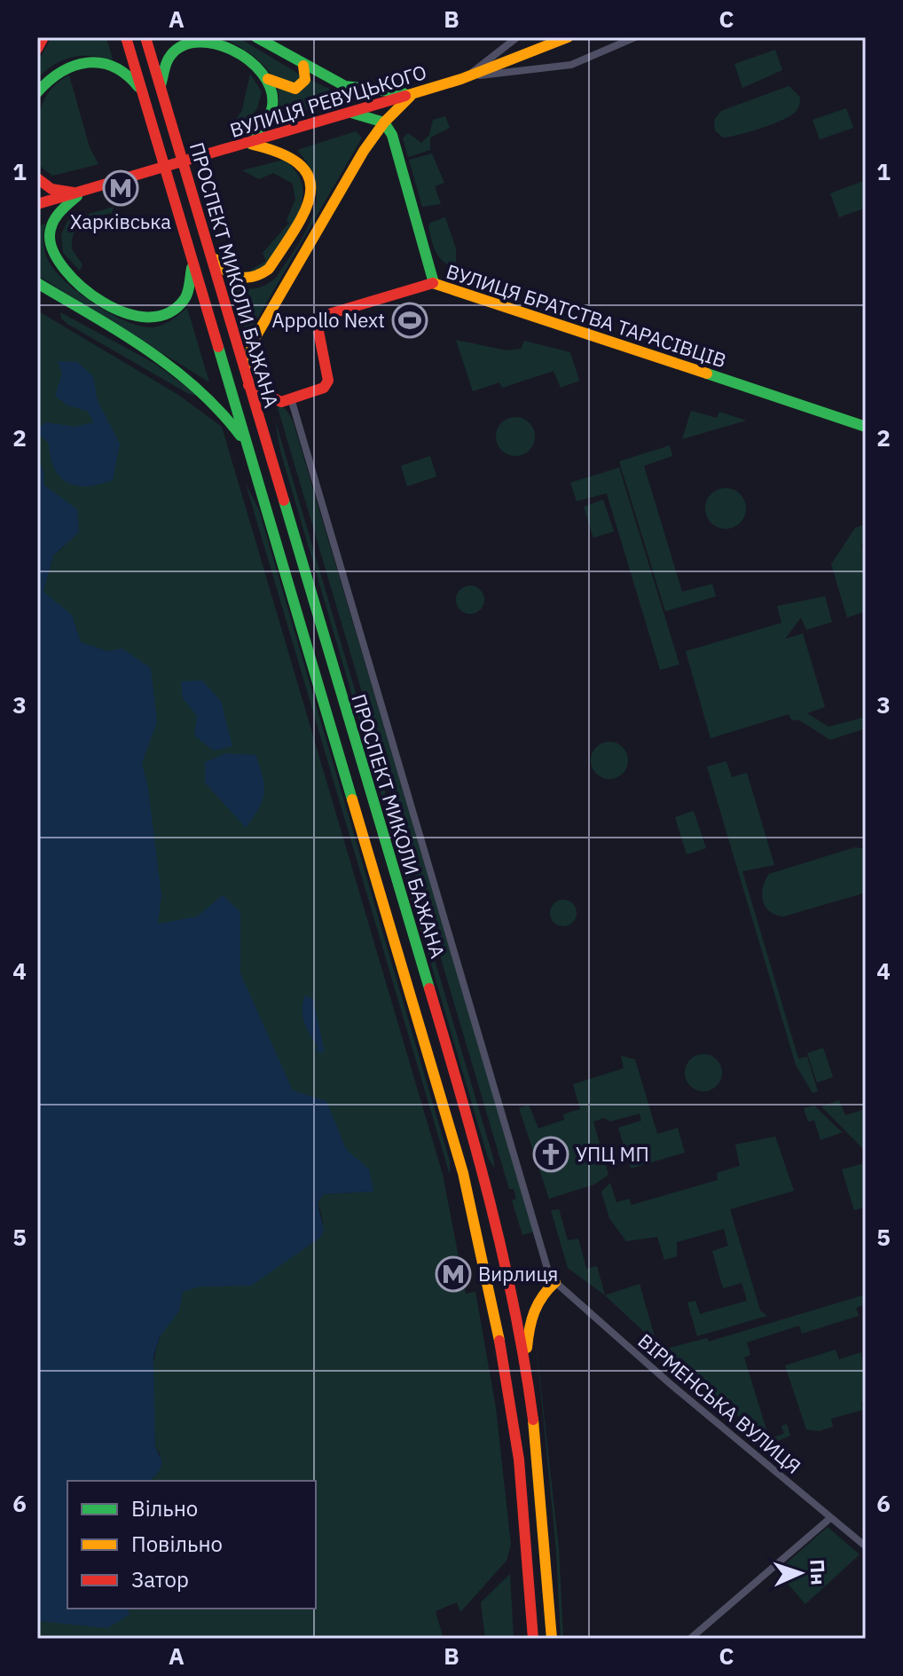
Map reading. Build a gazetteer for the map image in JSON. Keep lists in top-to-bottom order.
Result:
{
  "streets": {
    "main road": ["ВУЛИЦЯ РЕВУЦЬКОГО", "ПРОСПЕКТ МИКОЛИ БАЖАНА", "ВУЛИЦЯ БРАТСТВА ТАРАСІВЦІВ"],
    "street": ["ВІРМЕНСЬКА ВУЛИЦЯ"]
  },
  "crossings": [
    ["ПРОСПЕКТ МИКОЛИ БАЖАНА", "ВУЛИЦЯ БРАТСТВА ТАРАСІВЦІВ"],
    ["ПРОСПЕКТ МИКОЛИ БАЖАНА", "ВІРМЕНСЬКА ВУЛИЦЯ"]
  ],
  "places": {
    "metro station": ["Харківська", "Вирлиця"],
    "sports": ["Appollo Next"],
    "church": ["УПЦ МП"]
  },
  "legend": ["Вільно", "Повільно", "Затор"],
  "north": "right",
  "grid": {
    "columns": ["A", "B", "C"],
    "rows": [
      "1",
      "2",
      "3",
      "4",
      "5",
      "6"
    ]
  }
}
